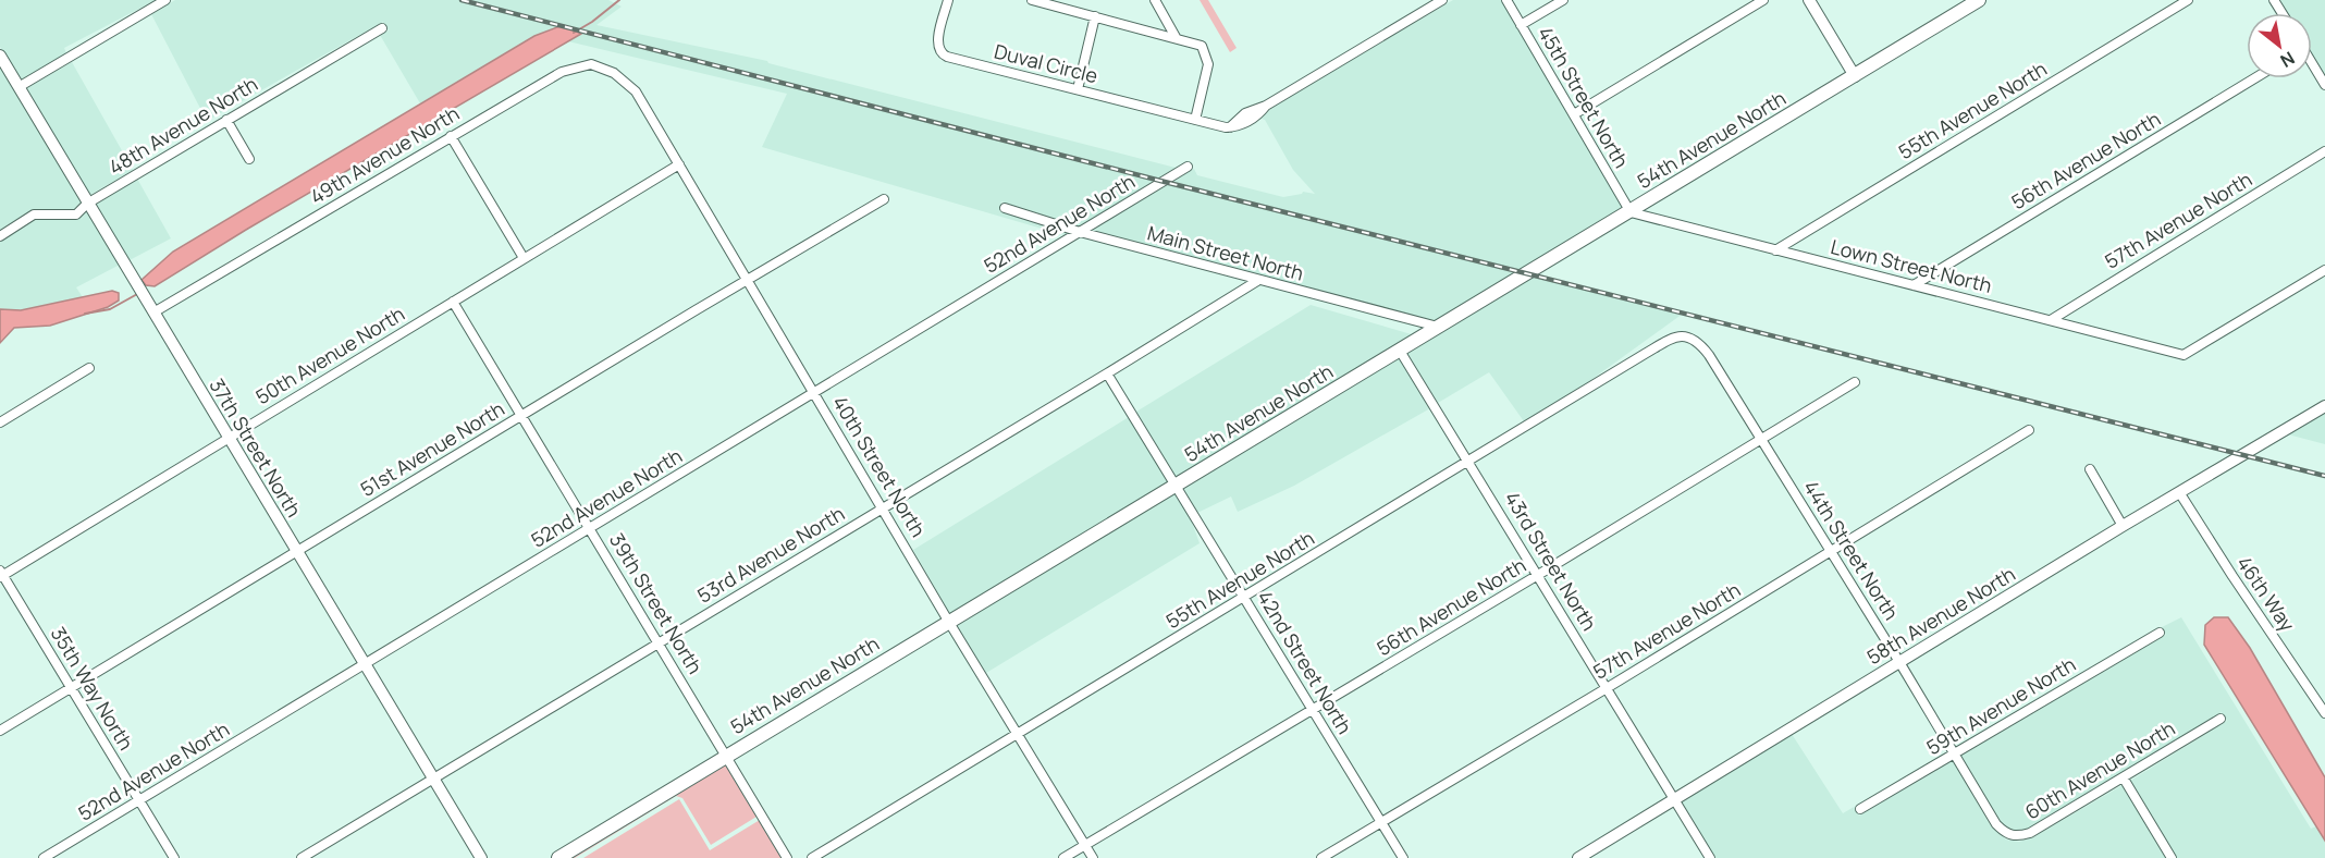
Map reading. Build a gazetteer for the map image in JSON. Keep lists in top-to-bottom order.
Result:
{
  "streets": {
    "main road": ["54th Avenue North"],
    "street": [
      "Duval Circle",
      "45th Street North",
      "55th Avenue North",
      "48th Avenue North",
      "49th Avenue North",
      "56th Avenue North",
      "57th Avenue North",
      "52nd Avenue North",
      "Main Street North",
      "Lown Street North",
      "50th Avenue North",
      "37th Street North",
      "51st Avenue North",
      "40th Street North",
      "44th Street North",
      "53rd Avenue North",
      "43rd Street North",
      "46th Way",
      "39th Street North",
      "58th Avenue North",
      "42nd Street North",
      "35th Way North",
      "59th Avenue North",
      "60th Avenue North"
    ]
  },
  "crossings": [
    ["45th Street North", "54th Avenue North"],
    ["45th Street North", "Lown Street North"],
    ["55th Avenue North", "Lown Street North"],
    ["55th Avenue North", "40th Street North"],
    ["55th Avenue North", "44th Street North"],
    ["55th Avenue North", "43rd Street North"],
    ["55th Avenue North", "42nd Street North"],
    ["48th Avenue North", "37th Street North"],
    ["54th Avenue North", "Main Street North"],
    ["54th Avenue North", "Lown Street North"],
    ["54th Avenue North", "40th Street North"],
    ["54th Avenue North", "43rd Street North"],
    ["54th Avenue North", "39th Street North"],
    ["54th Avenue North", "42nd Street North"],
    ["49th Avenue North", "37th Street North"],
    ["49th Avenue North", "40th Street North"],
    ["56th Avenue North", "Lown Street North"],
    ["56th Avenue North", "40th Street North"],
    ["56th Avenue North", "44th Street North"],
    ["56th Avenue North", "43rd Street North"],
    ["56th Avenue North", "42nd Street North"],
    ["57th Avenue North", "Lown Street North"],
    ["57th Avenue North", "44th Street North"],
    ["57th Avenue North", "43rd Street North"],
    ["57th Avenue North", "42nd Street North"],
    ["52nd Avenue North", "Main Street North"],
    ["52nd Avenue North", "37th Street North"],
    ["52nd Avenue North", "40th Street North"],
    ["52nd Avenue North", "39th Street North"],
    ["52nd Avenue North", "35th Way North"],
    ["Main Street North", "53rd Avenue North"],
    ["50th Avenue North", "37th Street North"],
    ["50th Avenue North", "40th Street North"],
    ["50th Avenue North", "39th Street North"],
    ["50th Avenue North", "35th Way North"],
    ["37th Street North", "51st Avenue North"],
    ["37th Street North", "53rd Avenue North"],
    ["51st Avenue North", "40th Street North"],
    ["51st Avenue North", "39th Street North"],
    ["51st Avenue North", "35th Way North"],
    ["40th Street North", "53rd Avenue North"],
    ["44th Street North", "58th Avenue North"],
    ["44th Street North", "59th Avenue North"],
    ["44th Street North", "60th Avenue North"],
    ["53rd Avenue North", "39th Street North"],
    ["53rd Avenue North", "42nd Street North"],
    ["43rd Street North", "58th Avenue North"],
    ["46th Way", "58th Avenue North"]
  ],
  "north": "bottom right"
}
